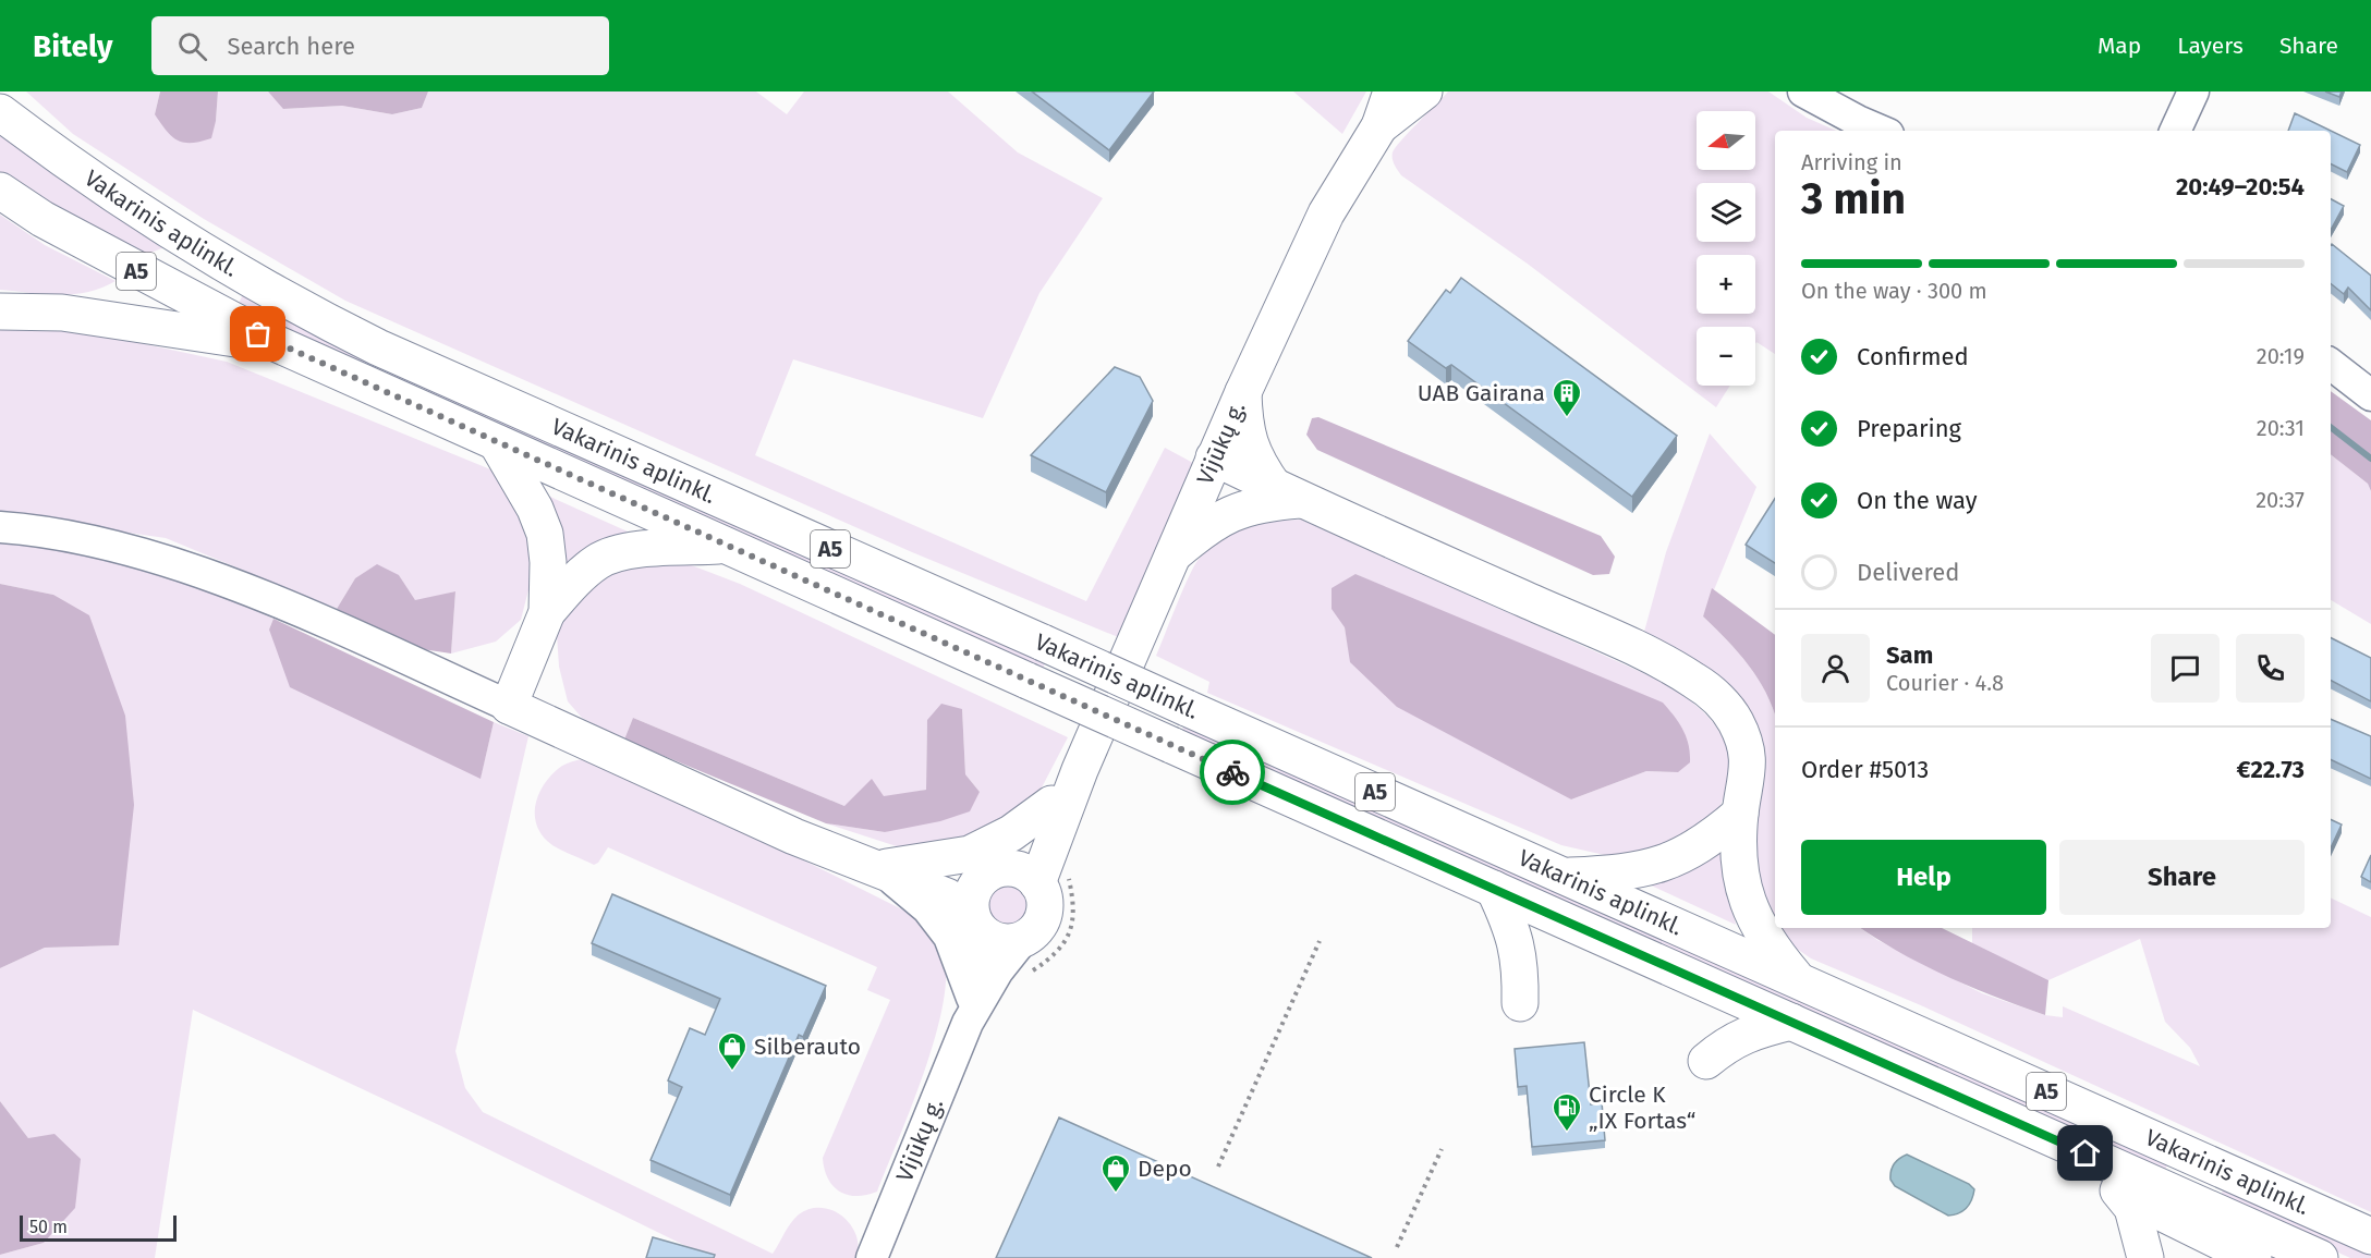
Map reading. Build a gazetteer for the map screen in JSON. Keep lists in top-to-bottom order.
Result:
{
  "streets": {
    "main road": ["Vakarinis aplinkl.", "A5", "Vijūkų g."]
  },
  "places": {
    "building": ["UAB Gairana"],
    "shop": ["Silberauto", "Depo"],
    "fuel station": ["Circle K „IX Fortas“"]
  },
  "scale_bar": "50 m",
  "north": "left",
  "page": {
    "header": "Bitely",
    "search": "Search here",
    "nav": ["Map", "Layers", "Share"],
    "map_buttons": ["+", "−"],
    "heading": ["3 min", "Arriving in", "20:49–20:54"],
    "panel": [
      "Sam",
      "Courier · 4.8",
      "Order #5013",
      "€22.73"
    ],
    "bar": "On the way · 300 m",
    "list": [
      ["Confirmed", "20:19"],
      ["Preparing", "20:31"],
      ["On the way", "20:37"],
      "Delivered"
    ],
    "buttons": ["Help", "Share"],
    "scale": "50 m"
  }
}
